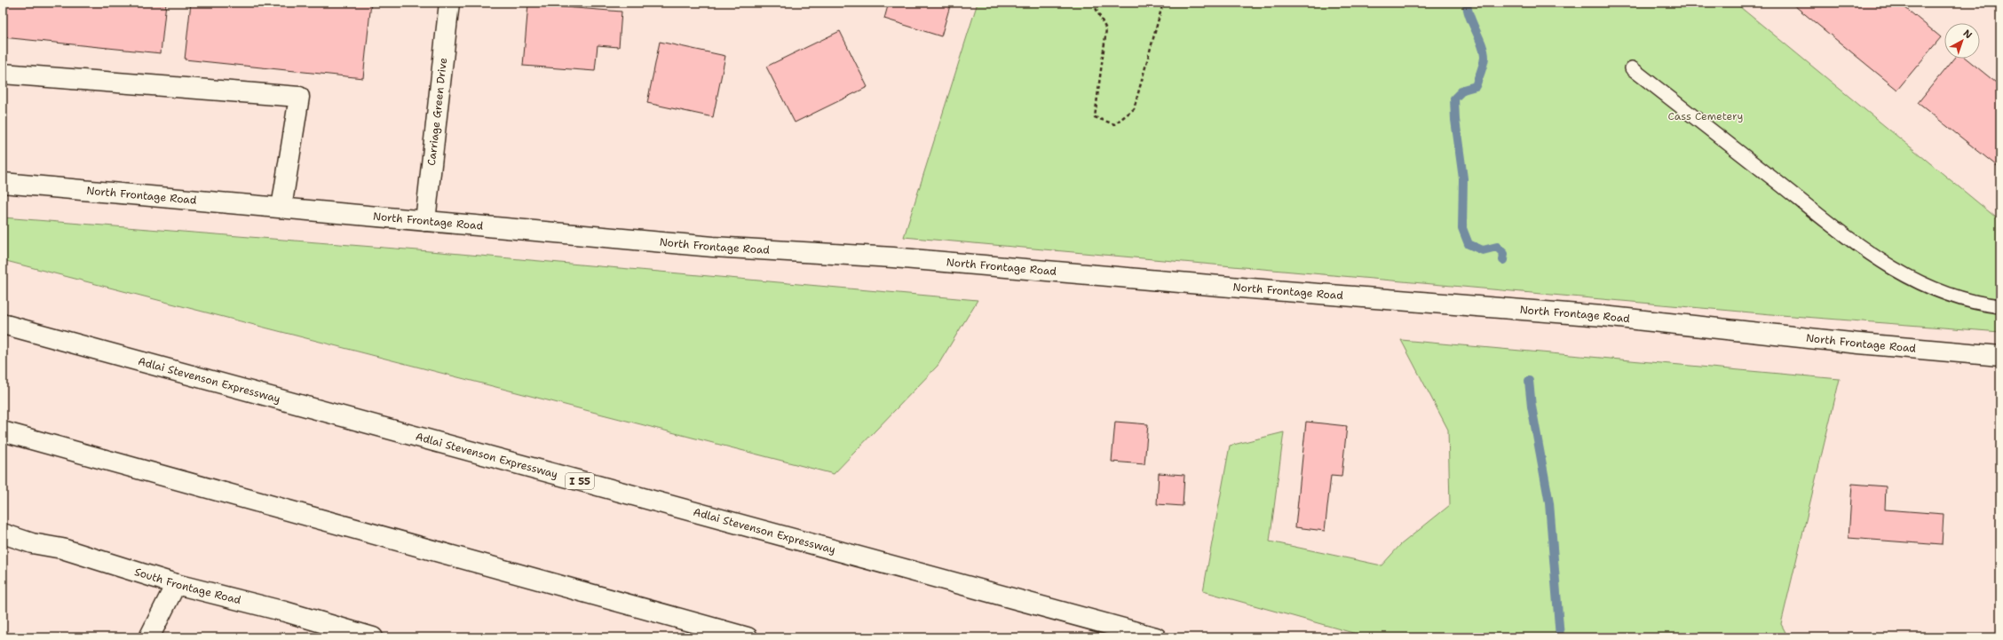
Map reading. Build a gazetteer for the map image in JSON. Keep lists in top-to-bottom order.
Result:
{
  "streets": {
    "main road": [
      "Carriage Green Drive",
      "North Frontage Road",
      "Adlai Stevenson Expressway",
      "I 55",
      "South Frontage Road"
    ]
  },
  "crossings": [
    ["Carriage Green Drive", "North Frontage Road"]
  ],
  "parks": ["Cass Cemetery"],
  "north": "top right"
}
